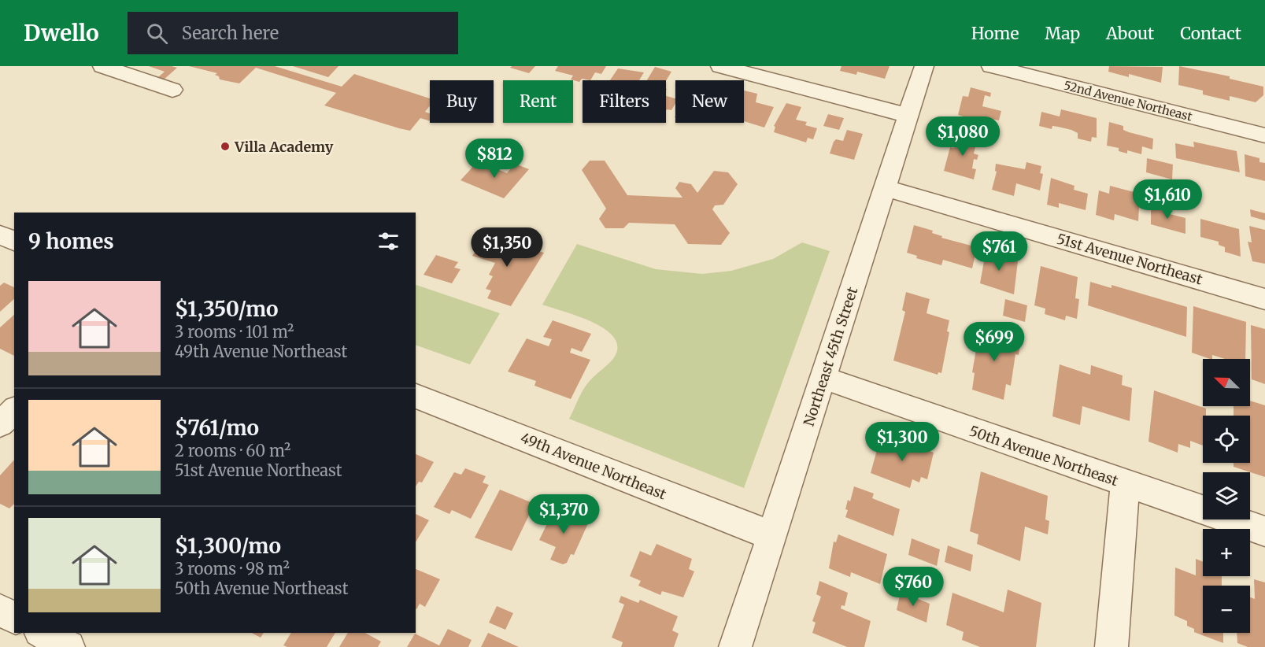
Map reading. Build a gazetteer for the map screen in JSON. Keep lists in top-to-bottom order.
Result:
{
  "streets": {
    "street": [
      "52nd Avenue Northeast",
      "51st Avenue Northeast",
      "Northeast 45th Street",
      "50th Avenue Northeast",
      "49th Avenue Northeast"
    ]
  },
  "crossings": [
    ["51st Avenue Northeast", "Northeast 45th Street"],
    ["Northeast 45th Street", "50th Avenue Northeast"],
    ["Northeast 45th Street", "49th Avenue Northeast"]
  ],
  "places": ["Villa Academy"],
  "north": "top left",
  "page": {
    "header": "Dwello",
    "search": "Search here",
    "nav": [
      "Home",
      "Map",
      "About",
      "Contact"
    ],
    "chip": [
      "Buy",
      "Rent",
      "Filters",
      "New"
    ],
    "price": [
      "$1,080",
      "$812",
      "$1,610",
      "$1,350",
      "$761",
      "$699",
      "$1,300",
      "$1,370",
      "$760"
    ],
    "heading": "9 homes",
    "list": [
      {
        "name": "$1,350/mo",
        "note": "3 rooms · 101 m² · 49th Avenue Northeast"
      },
      {
        "name": "$761/mo",
        "note": "2 rooms · 60 m² · 51st Avenue Northeast"
      },
      {
        "name": "$1,300/mo",
        "note": "3 rooms · 98 m² · 50th Avenue Northeast"
      }
    ],
    "map_buttons": ["+", "−"]
  }
}
